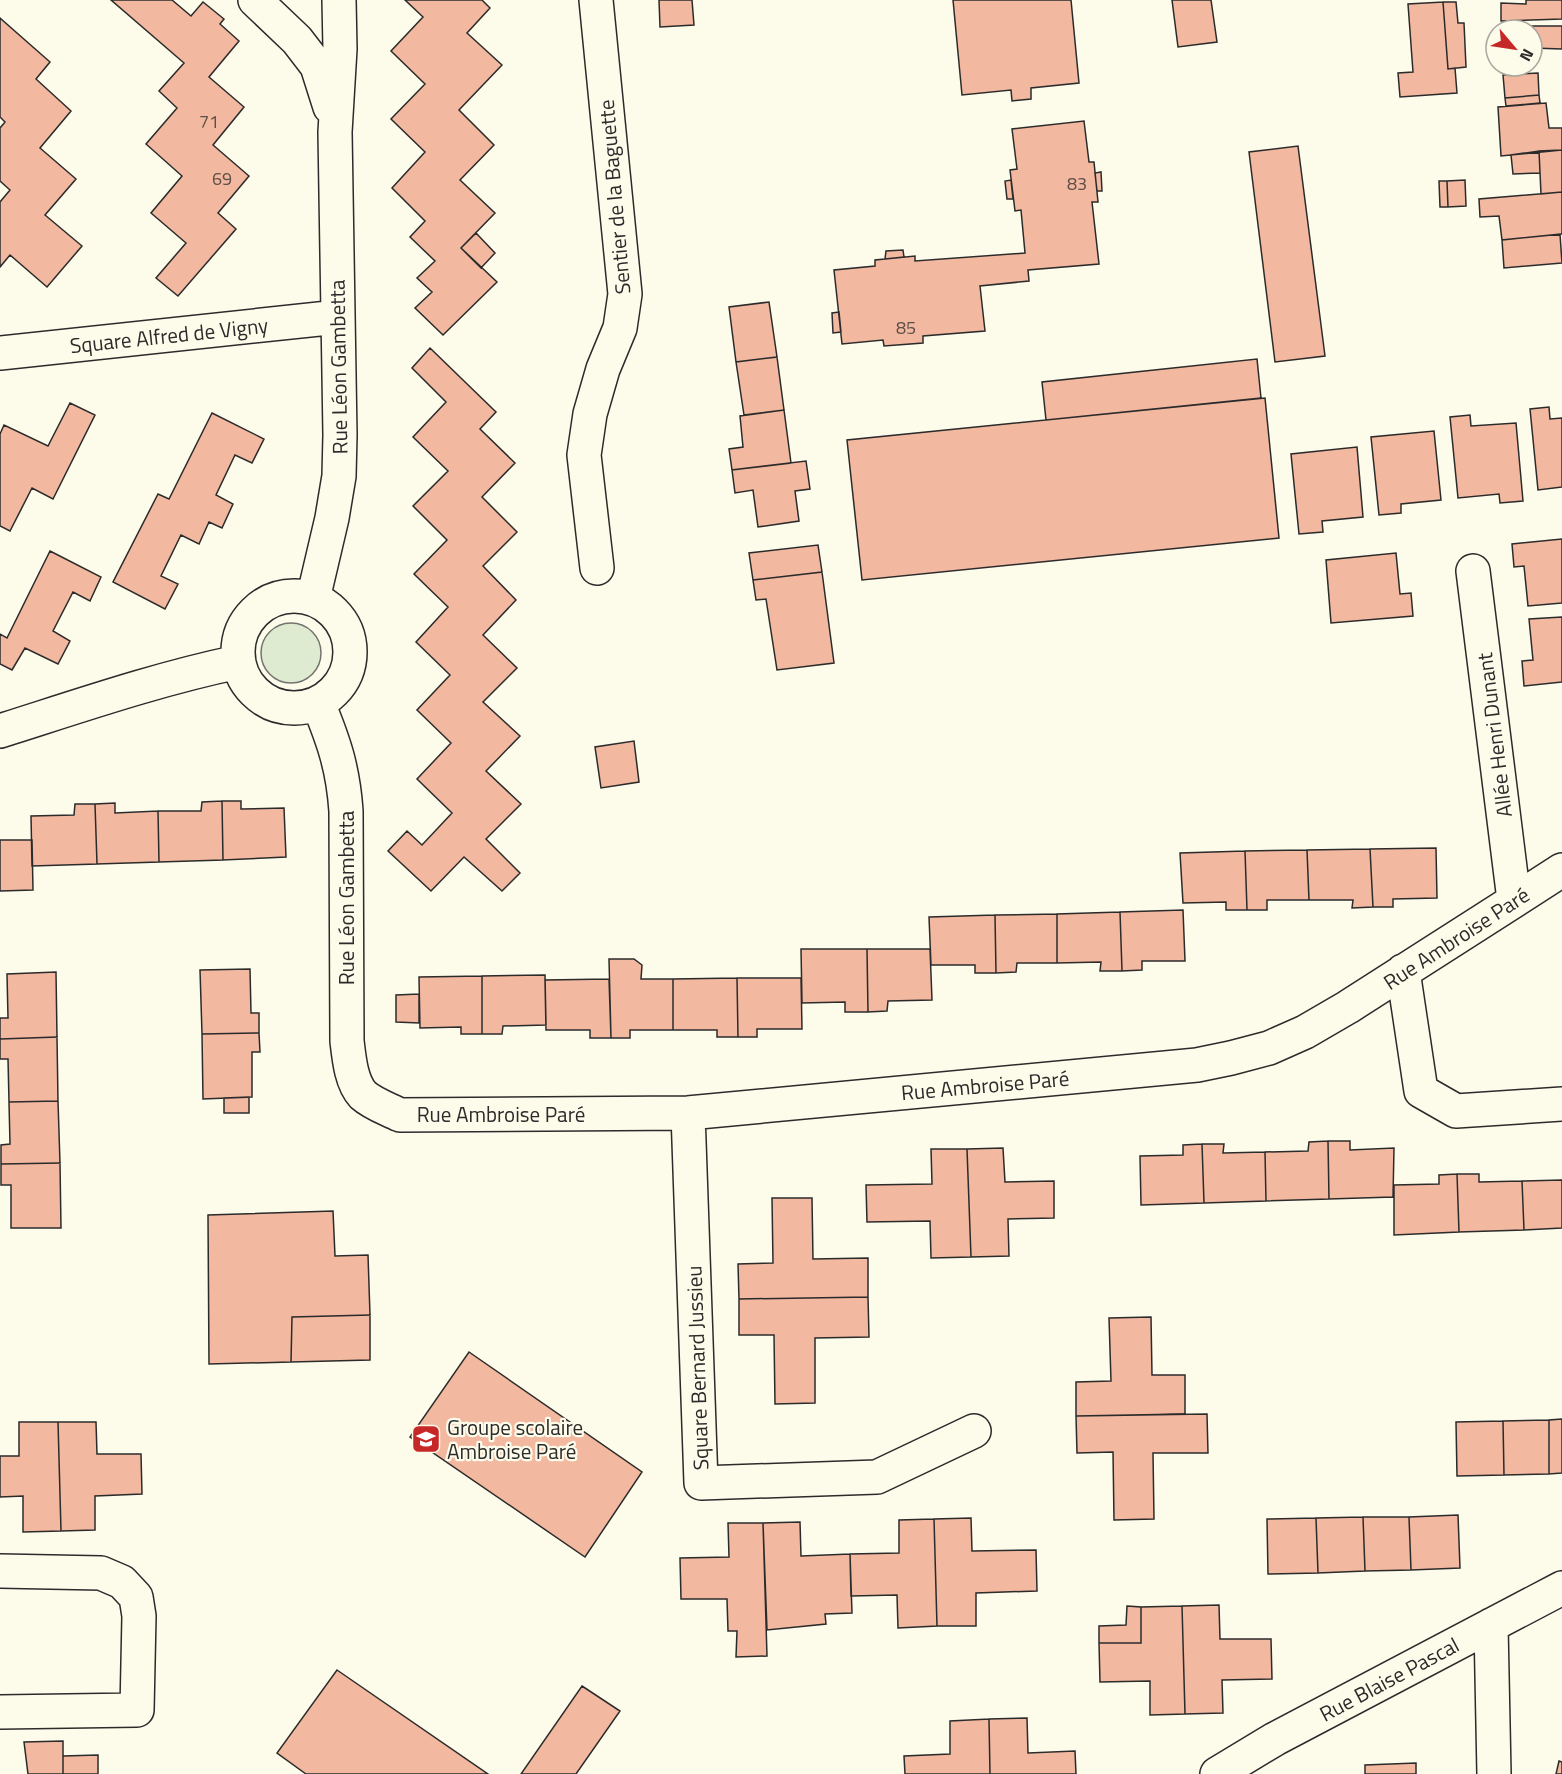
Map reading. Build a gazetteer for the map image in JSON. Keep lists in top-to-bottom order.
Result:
{
  "streets": {
    "street": [
      "Sentier de la Baguette",
      "Square Alfred de Vigny",
      "Rue Léon Gambetta",
      "Allée Henri Dunant",
      "Rue Ambroise Paré",
      "Square Bernard Jussieu",
      "Rue Blaise Pascal"
    ]
  },
  "crossings": [
    ["Square Alfred de Vigny", "Rue Léon Gambetta"],
    ["Rue Léon Gambetta", "Rue Ambroise Paré"],
    ["Allée Henri Dunant", "Rue Ambroise Paré"],
    ["Rue Ambroise Paré", "Square Bernard Jussieu"]
  ],
  "places": {
    "school or university": ["Groupe scolaire Ambroise Paré"]
  },
  "house_numbers": [
    "71",
    "69",
    "83",
    "85"
  ],
  "north": "bottom right"
}
